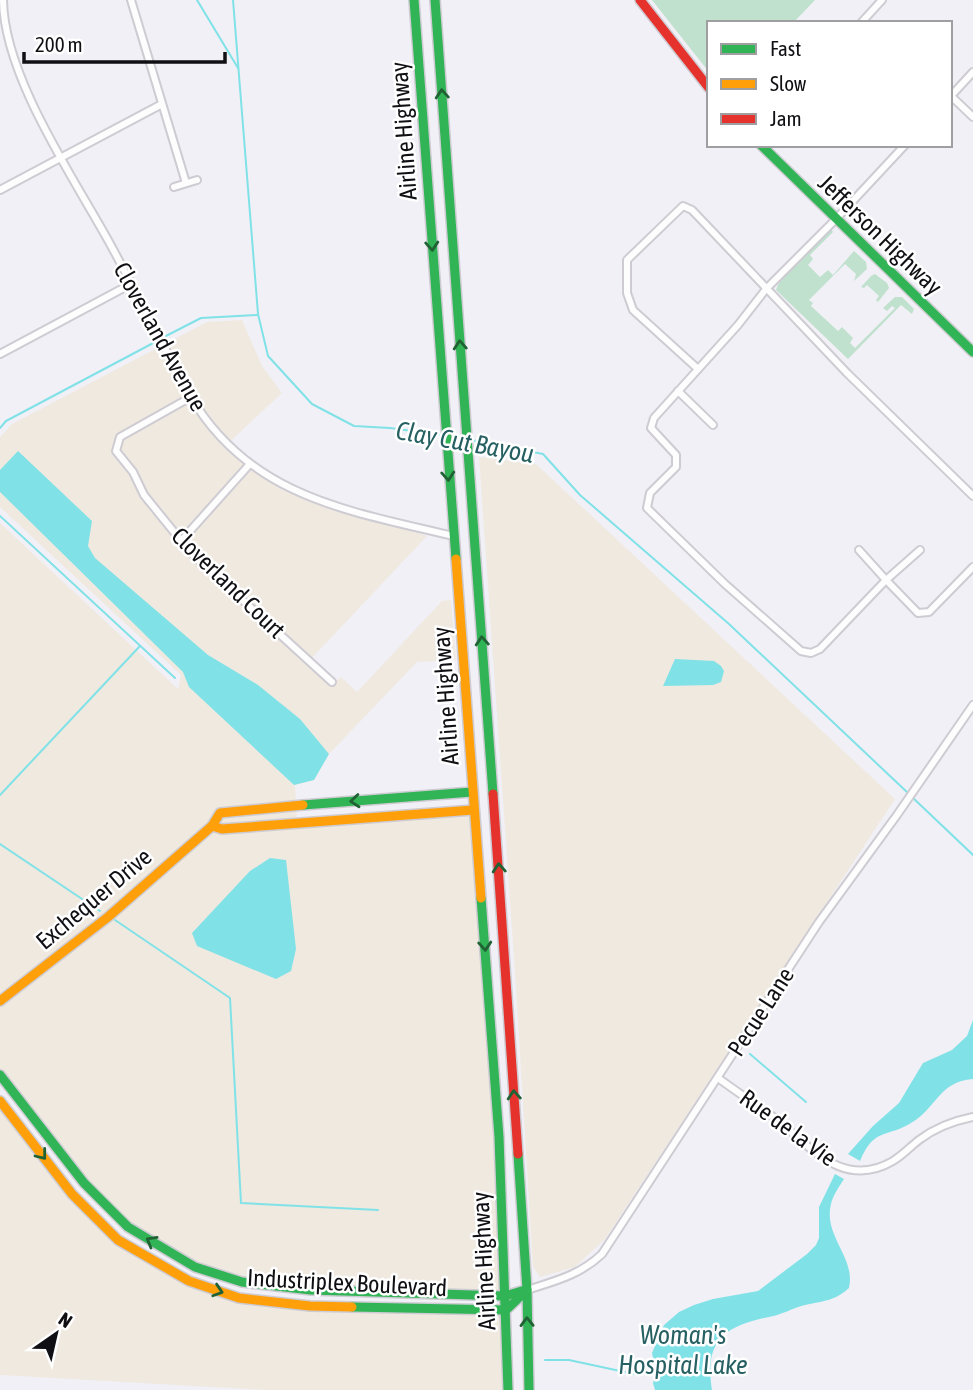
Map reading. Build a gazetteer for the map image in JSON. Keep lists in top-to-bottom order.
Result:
{
  "streets": {
    "main road": [
      "Airline Highway",
      "Jefferson Highway",
      "Exchequer Drive",
      "Industriplex Boulevard"
    ],
    "street": [
      "Cloverland Avenue",
      "Cloverland Court",
      "Pecue Lane",
      "Rue de la Vie"
    ]
  },
  "crossings": [
    ["Airline Highway", "Cloverland Avenue"],
    ["Airline Highway", "Pecue Lane"],
    ["Airline Highway", "Industriplex Boulevard"],
    ["Cloverland Avenue", "Cloverland Court"],
    ["Pecue Lane", "Rue de la Vie"],
    ["Pecue Lane", "Industriplex Boulevard"]
  ],
  "water": ["Clay Cut Bayou", "Woman's Hospital Lake"],
  "legend": ["Fast", "Slow", "Jam"],
  "scale_bar": "200 m",
  "north": "top right"
}
